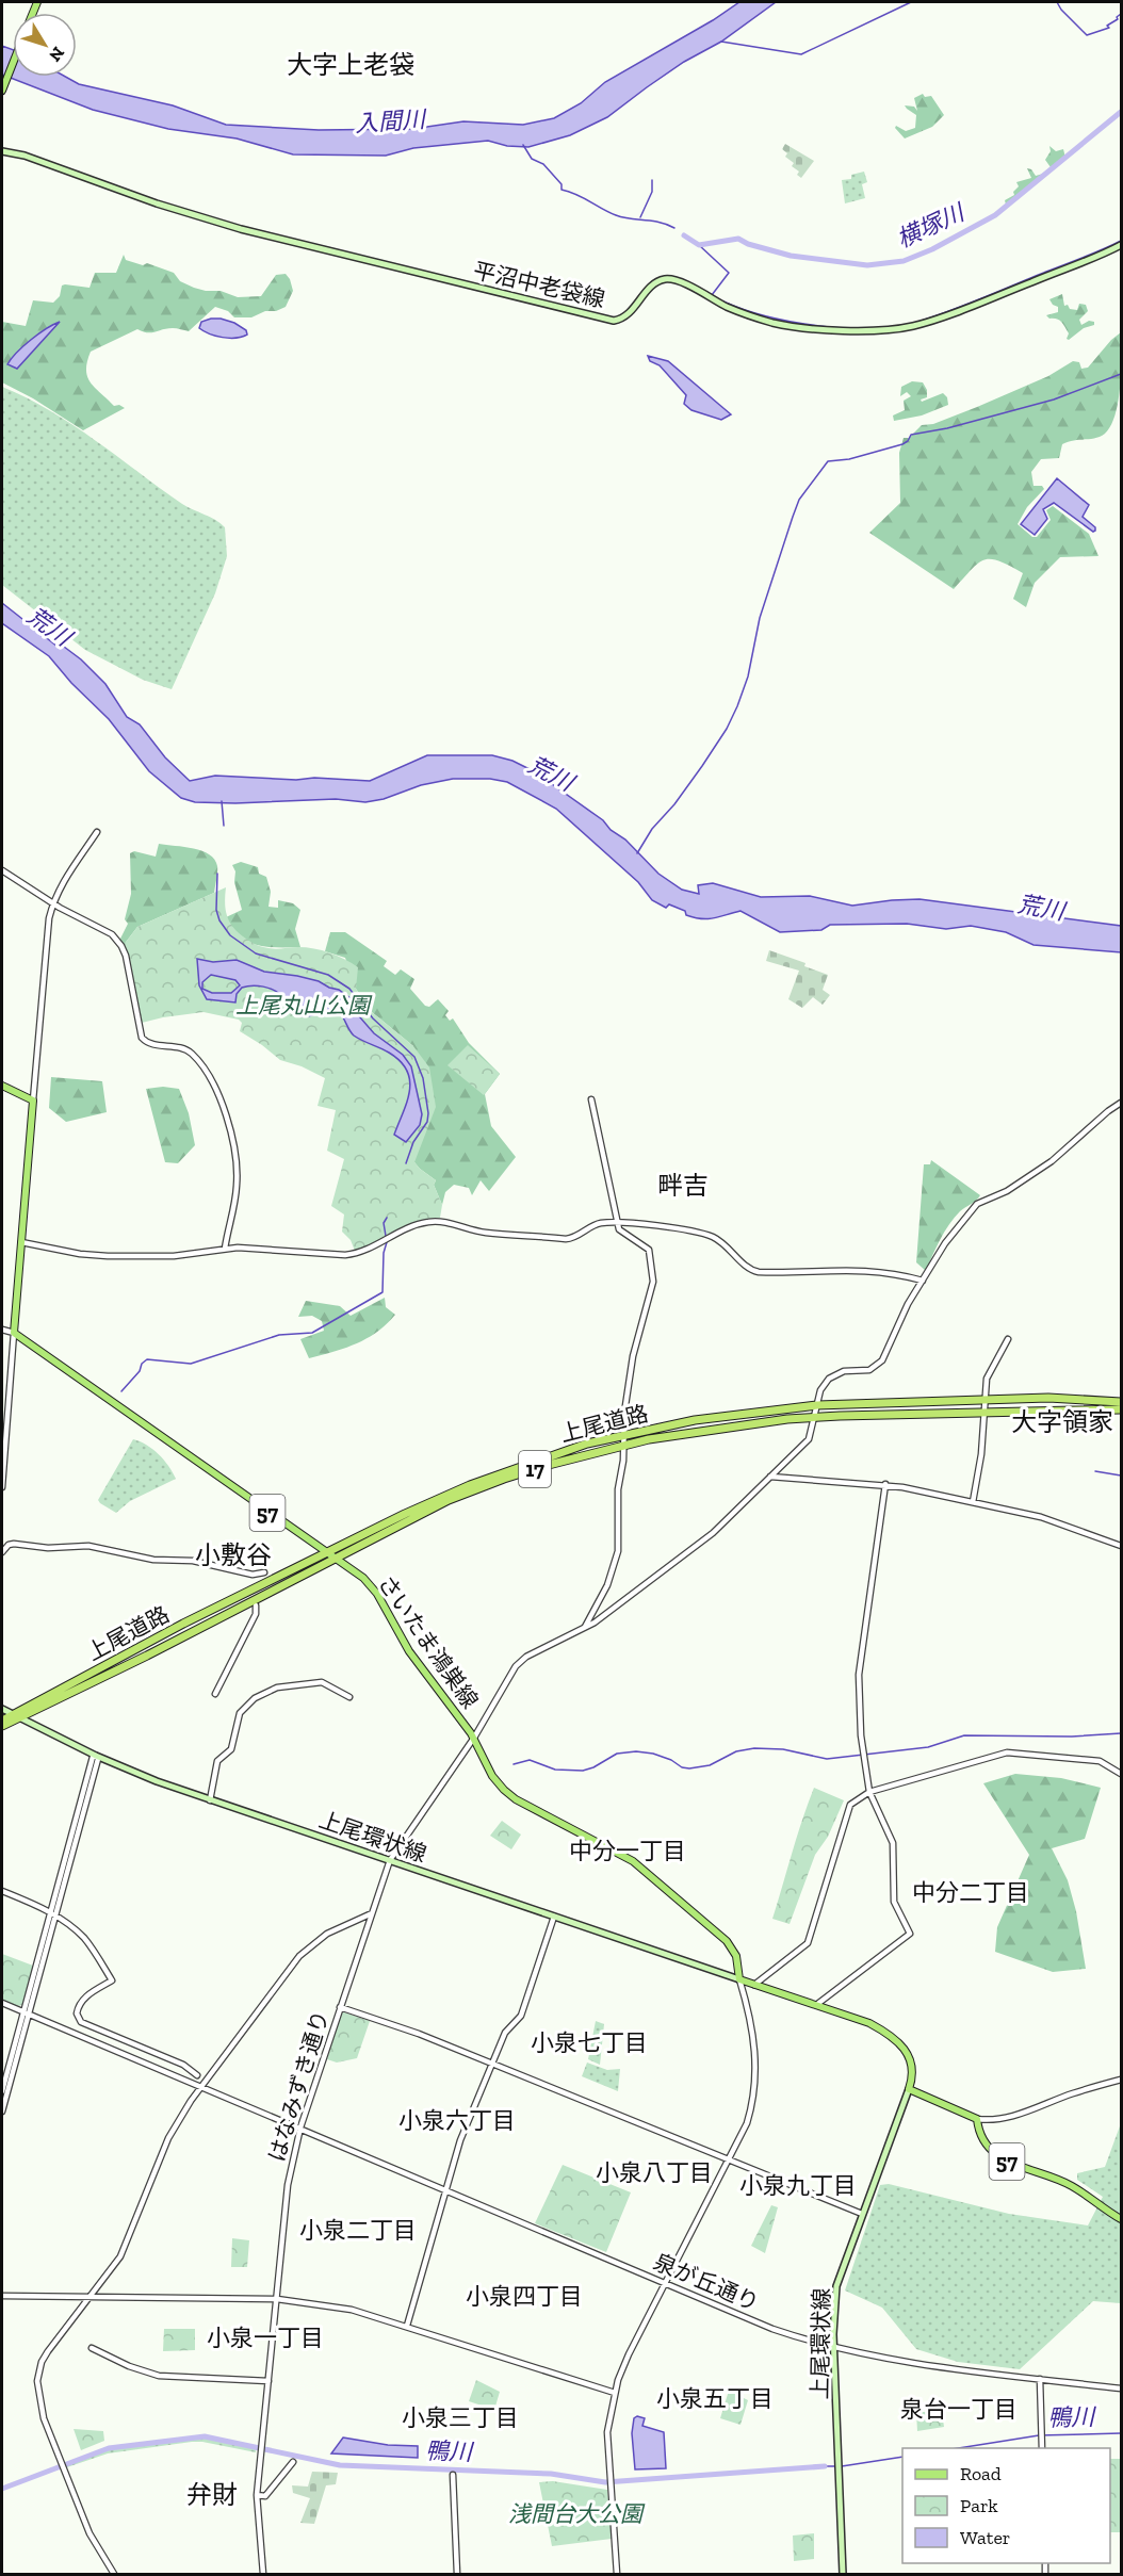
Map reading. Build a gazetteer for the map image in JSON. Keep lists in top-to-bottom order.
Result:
{
  "streets": {
    "highway": ["上尾道路", "17"],
    "main road": [
      "平沼中老袋線",
      "57",
      "さいたま鴻巣線",
      "上尾環状線"
    ],
    "street": ["はなみずき通り", "泉が丘通り"]
  },
  "crossings": [
    ["上尾道路", "さいたま鴻巣線"],
    ["上尾道路", "上尾環状線"],
    ["上尾道路", "はなみずき通り"],
    ["57", "上尾環状線"],
    ["さいたま鴻巣線", "上尾環状線"],
    ["さいたま鴻巣線", "はなみずき通り"],
    ["上尾環状線", "はなみずき通り"],
    ["上尾環状線", "泉が丘通り"],
    ["はなみずき通り", "泉が丘通り"]
  ],
  "districts": [
    "大字上老袋",
    "畔吉",
    "大字領家",
    "小敷谷",
    "中分一丁目",
    "中分二丁目",
    "小泉七丁目",
    "小泉六丁目",
    "小泉八丁目",
    "小泉九丁目",
    "小泉二丁目",
    "小泉四丁目",
    "小泉一丁目",
    "小泉五丁目",
    "泉台一丁目",
    "小泉三丁目",
    "弁財"
  ],
  "water": [
    "入間川",
    "横塚川",
    "荒川",
    "鴨川"
  ],
  "parks": ["上尾丸山公園", "浅間台大公園"],
  "legend": ["Road", "Park", "Water"],
  "north": "bottom right"
}
